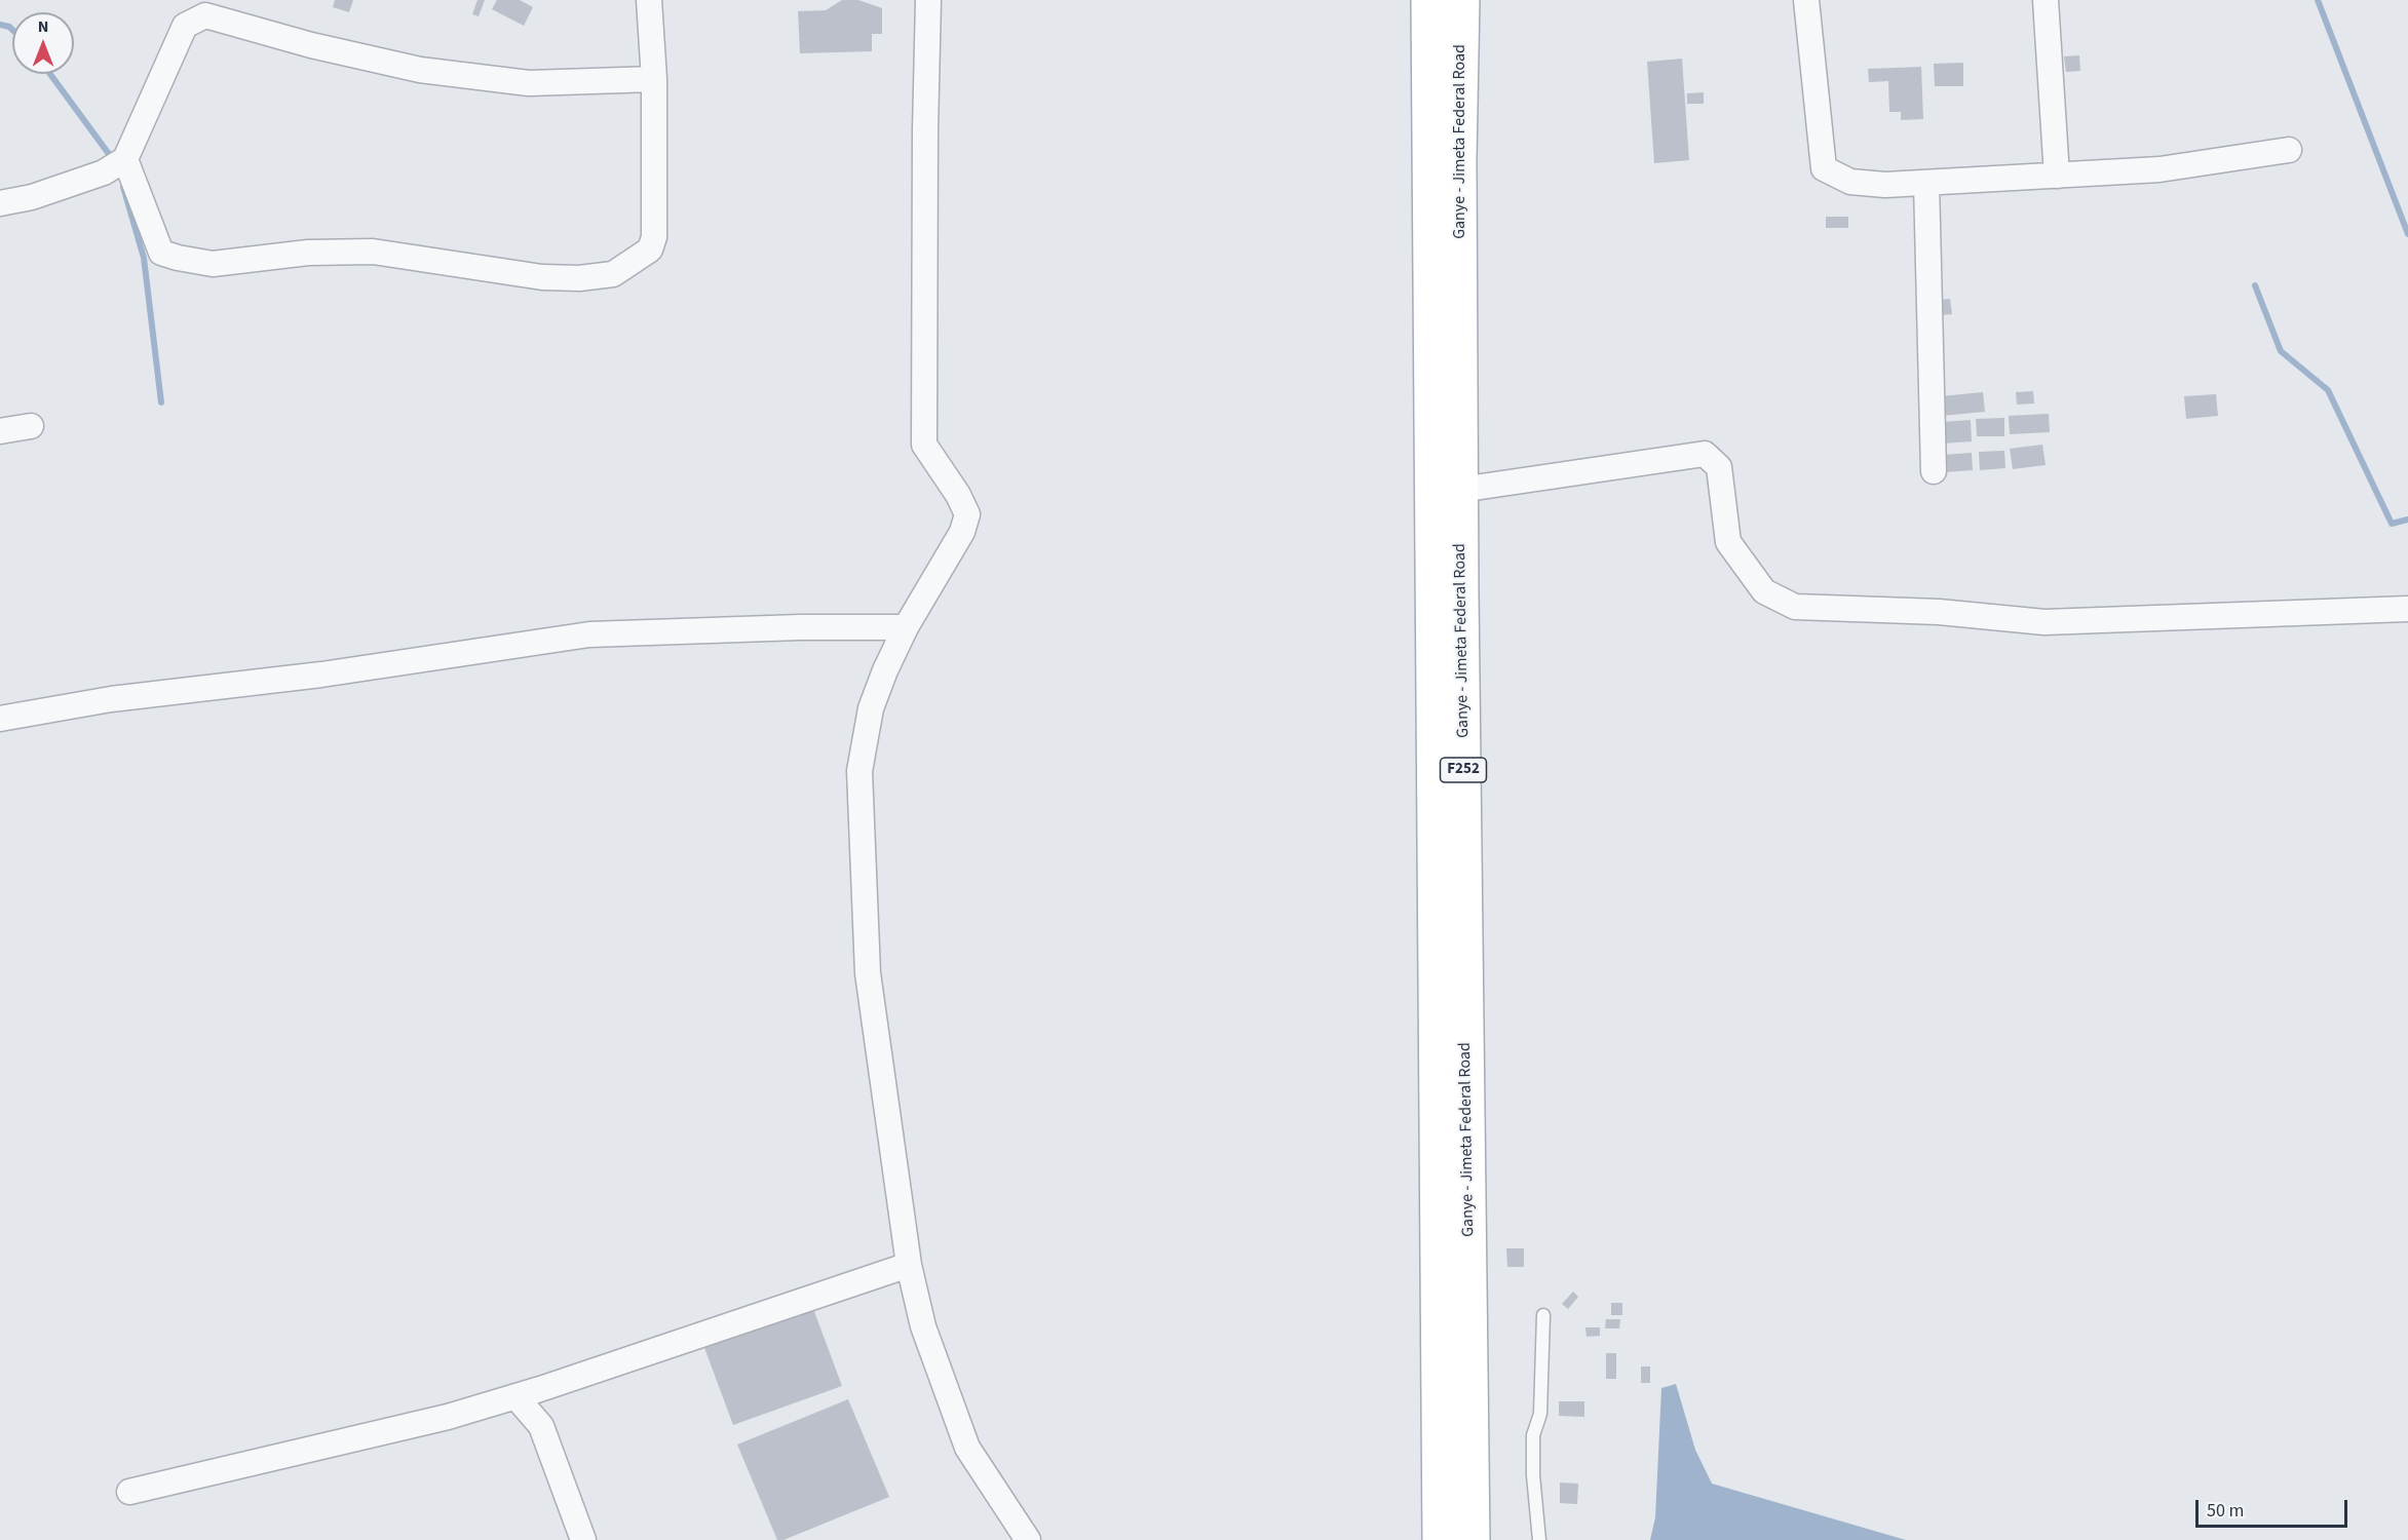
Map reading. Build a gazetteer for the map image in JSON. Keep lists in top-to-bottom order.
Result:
{
  "streets": {
    "main road": ["Ganye - Jimeta Federal Road", "F252"]
  },
  "scale_bar": "50 m",
  "north": "top"
}
